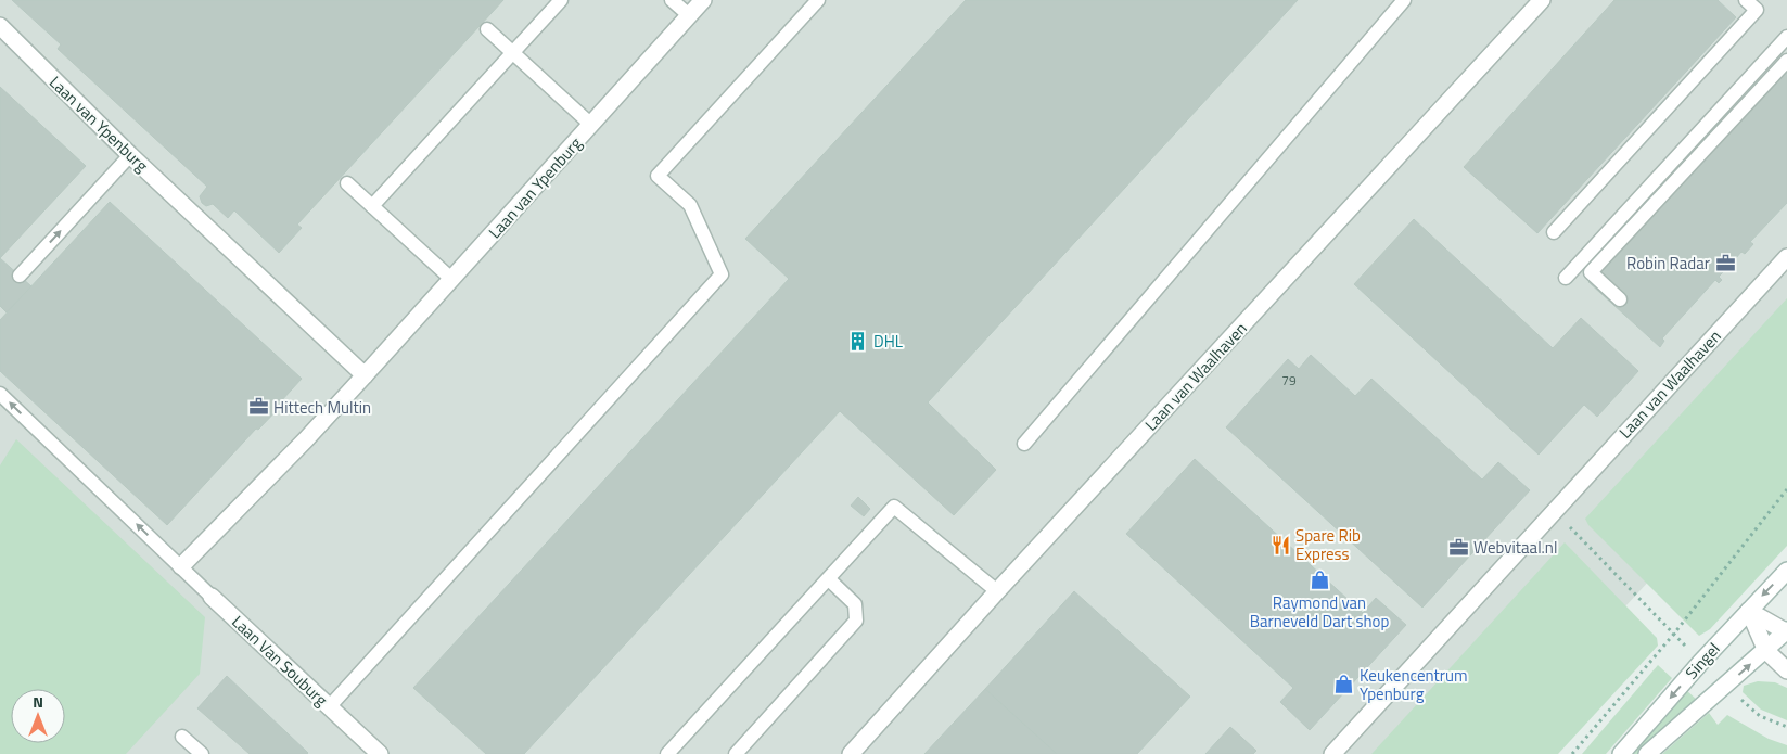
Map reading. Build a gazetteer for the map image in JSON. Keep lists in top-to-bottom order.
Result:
{
  "streets": {
    "street": [
      "Laan van Ypenburg",
      "Laan van Waalhaven",
      "Laan Van Souburg",
      "Singel"
    ]
  },
  "crossings": [
    ["Laan van Ypenburg", "Laan Van Souburg"]
  ],
  "one_way": ["Laan Van Souburg"],
  "places": {
    "office": ["Robin Radar", "Hittech Multin", "Webvitaal.nl"],
    "building": ["DHL"],
    "restaurant": ["Spare Rib Express"],
    "shop": ["Raymond van Barneveld Dart shop", "Keukencentrum Ypenburg"]
  },
  "house_numbers": ["79"],
  "north": "top"
}
